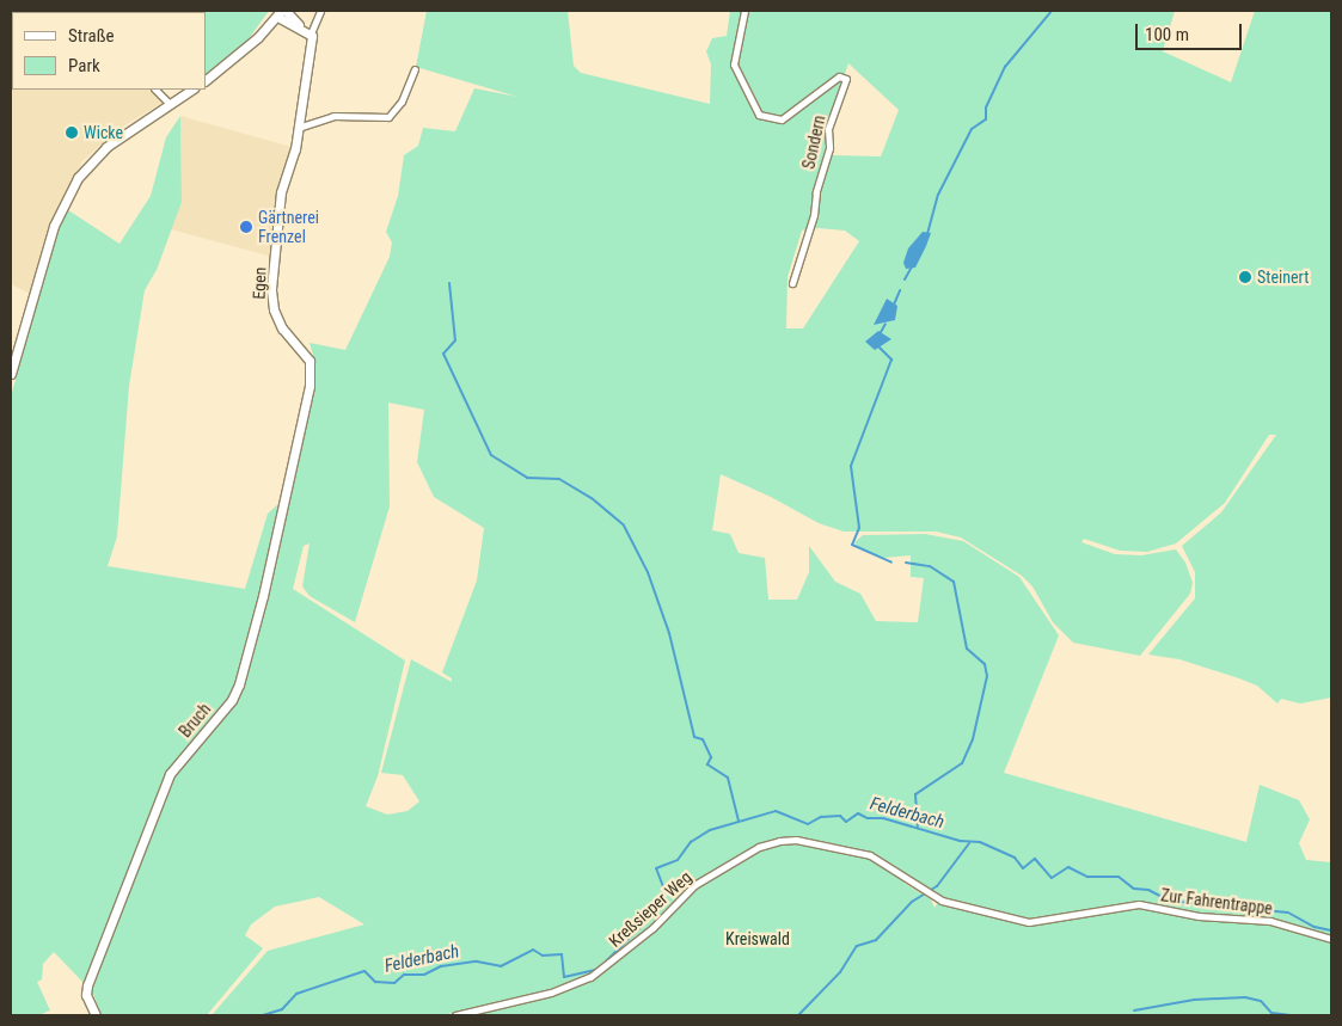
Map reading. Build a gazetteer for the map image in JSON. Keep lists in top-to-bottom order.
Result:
{
  "streets": {
    "street": [
      "Sondern",
      "Egen",
      "Bruch",
      "Zur Fahrentrappe",
      "Kreßsieper Weg"
    ]
  },
  "crossings": [
    ["Egen", "Bruch"],
    ["Zur Fahrentrappe", "Kreßsieper Weg"]
  ],
  "water": ["Felderbach"],
  "parks": ["Kreiswald"],
  "places": ["Wicke", "Gärtnerei Frenzel", "Steinert"],
  "legend": ["Straße", "Park"],
  "scale_bar": "100 m"
}
